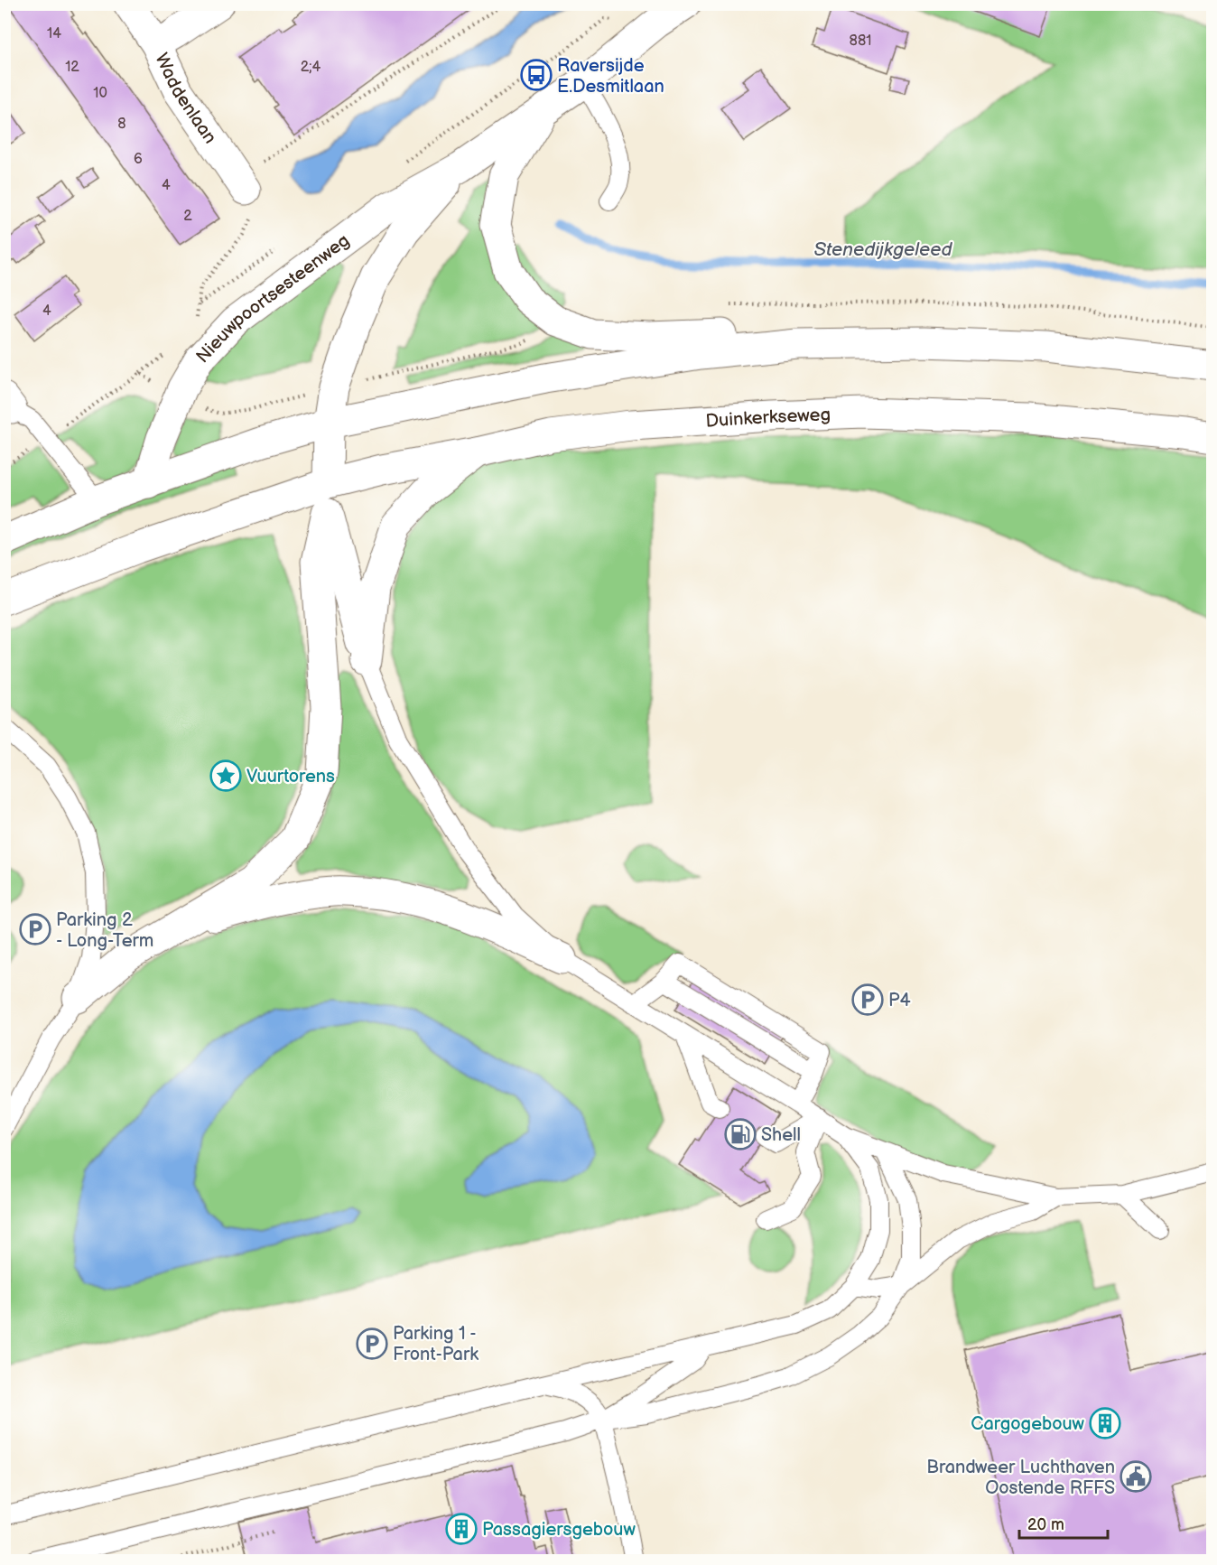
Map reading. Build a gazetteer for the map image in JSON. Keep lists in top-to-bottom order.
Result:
{
  "streets": {
    "main road": ["Waddenlaan", "Nieuwpoortsesteenweg", "Duinkerkseweg"]
  },
  "crossings": [
    ["Nieuwpoortsesteenweg", "Duinkerkseweg"]
  ],
  "water": ["Stenedijkgeleed"],
  "places": {
    "bus stop": ["Raversijde E.Desmitlaan"],
    "place": ["Vuurtorens"],
    "parking": ["Parking 2 - Long-Term", "P4", "Parking 1 - Front-Park"],
    "fuel station": ["Shell"],
    "building": ["Cargogebouw", "Passagiersgebouw"],
    "public building": ["Brandweer Luchthaven Oostende RFFS"]
  },
  "house_numbers": [
    "14",
    "881",
    "12",
    "2;4",
    "10",
    "8",
    "6",
    "4",
    "2",
    "4"
  ],
  "scale_bar": "20 m"
}
